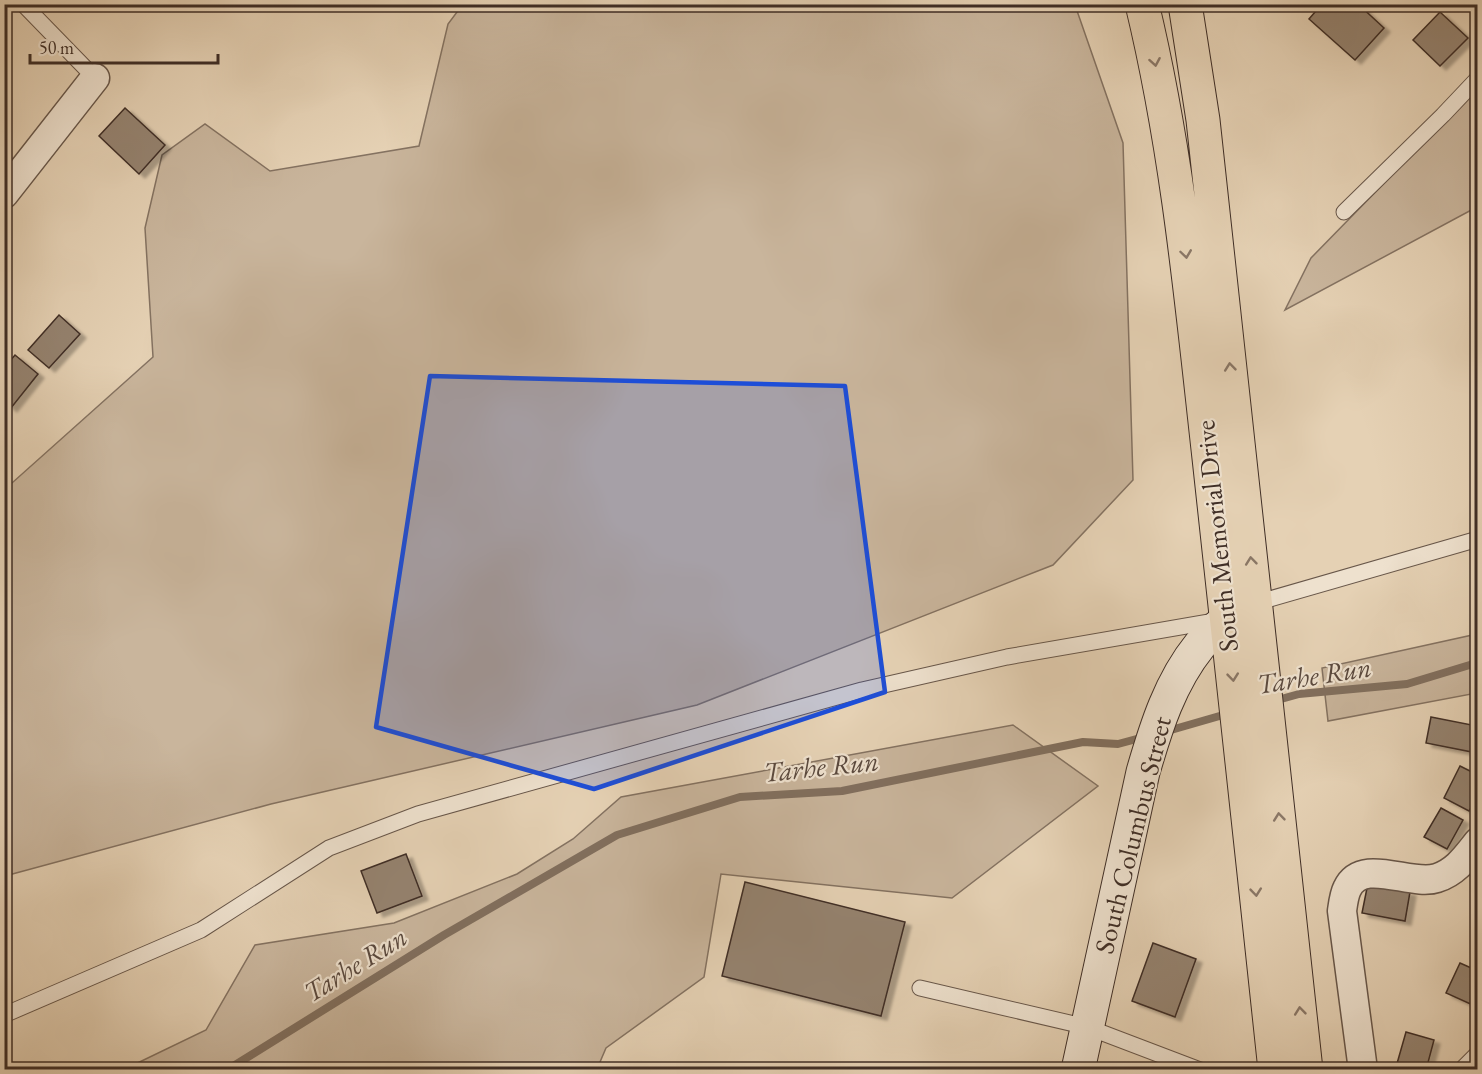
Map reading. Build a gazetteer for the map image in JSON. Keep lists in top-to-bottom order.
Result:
{
  "streets": {
    "highway": ["South Memorial Drive"],
    "street": ["South Columbus Street"]
  },
  "crossings": [
    ["South Memorial Drive", "South Columbus Street"]
  ],
  "water": ["Tarhe Run"],
  "scale_bar": "50 m"
}
